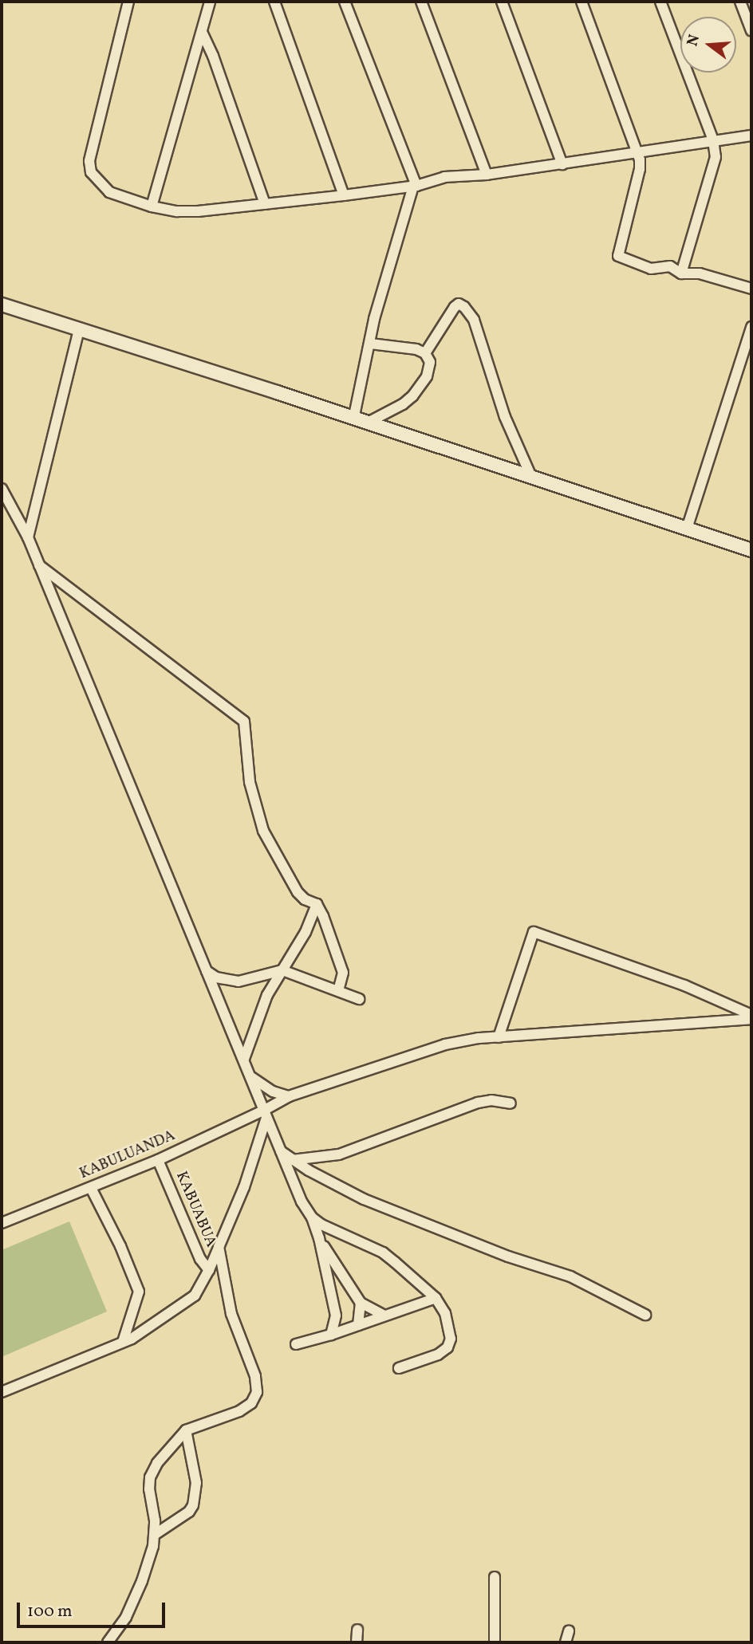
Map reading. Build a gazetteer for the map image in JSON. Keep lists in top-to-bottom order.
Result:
{
  "streets": {
    "street": ["KABULUANDA", "KABUABUA"]
  },
  "crossings": [
    ["KABULUANDA", "KABUABUA"]
  ],
  "scale_bar": "100 m",
  "north": "left"
}
